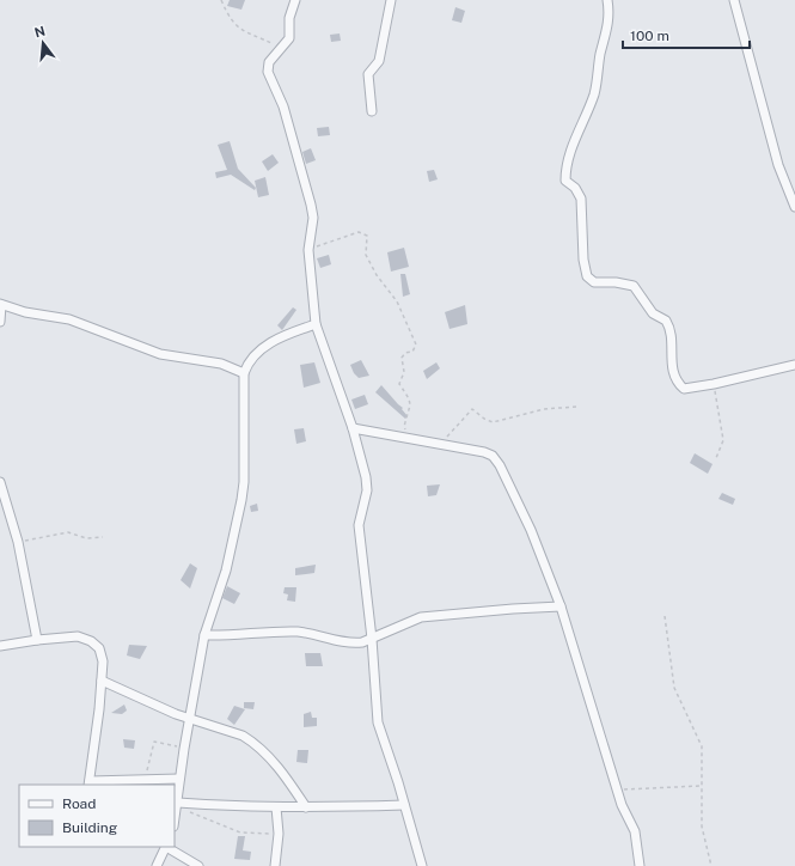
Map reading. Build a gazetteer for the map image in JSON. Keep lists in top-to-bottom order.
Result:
{
  "legend": ["Road", "Building"],
  "scale_bar": "100 m",
  "north": "top"
}
